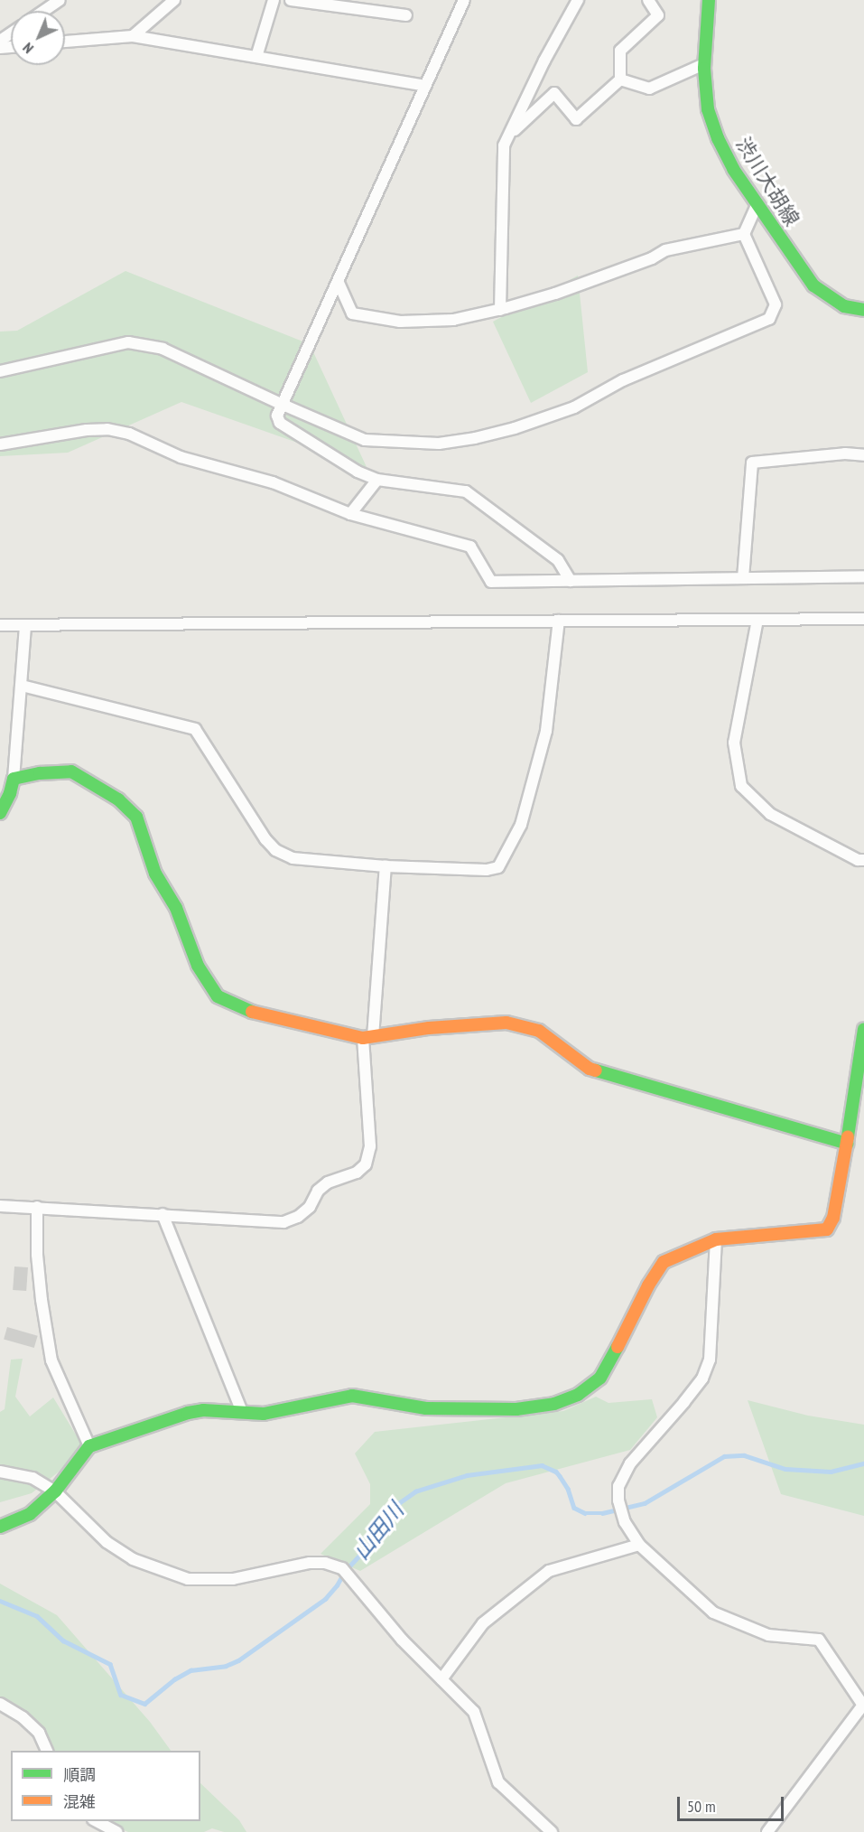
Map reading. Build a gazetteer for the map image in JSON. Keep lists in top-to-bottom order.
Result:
{
  "streets": {
    "street": ["渋川大胡線"]
  },
  "water": ["山田川"],
  "legend": ["順調", "混雑"],
  "scale_bar": "50 m",
  "north": "bottom left"
}
